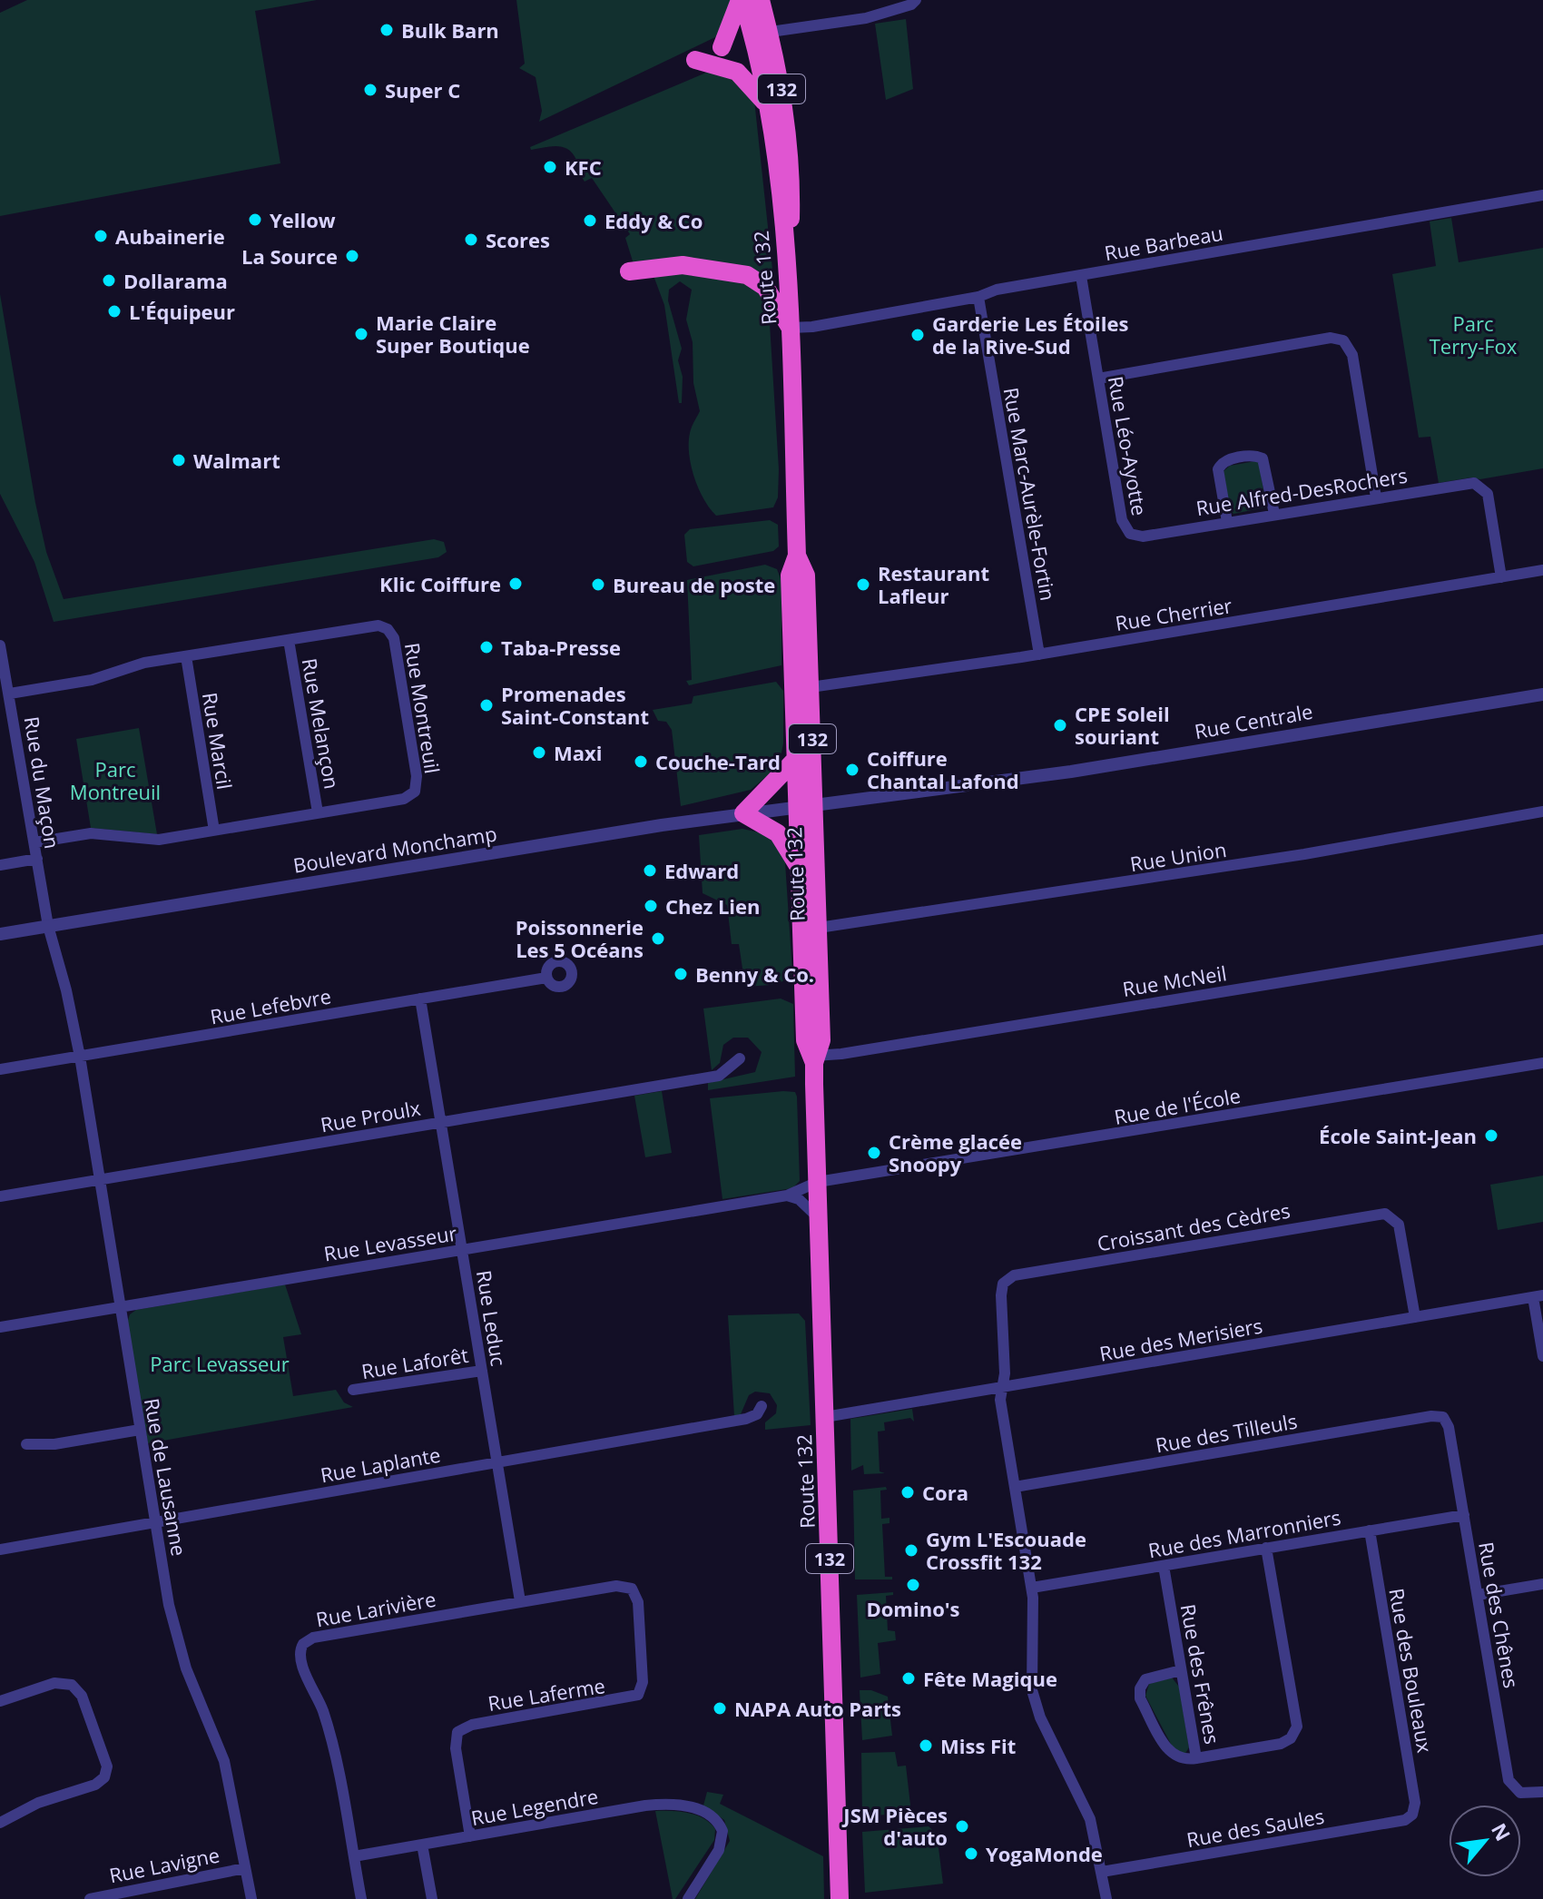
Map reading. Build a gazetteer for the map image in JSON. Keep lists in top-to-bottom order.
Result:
{
  "streets": {
    "highway": ["132", "Route 132"],
    "street": [
      "Rue Barbeau",
      "Rue Léo-Ayotte",
      "Rue Alfred-DesRochers",
      "Rue Marc-Aurèle-Fortin",
      "Rue Cherrier",
      "Rue Montreuil",
      "Rue Centrale",
      "Rue Melançon",
      "Rue Marcil",
      "Rue du Maçon",
      "Boulevard Monchamp",
      "Rue Union",
      "Rue McNeil",
      "Rue Lefebvre",
      "Rue de l'École",
      "Rue Proulx",
      "Croissant des Cèdres",
      "Rue Levasseur",
      "Rue Leduc",
      "Rue des Merisiers",
      "Rue Laforêt",
      "Rue des Tilleuls",
      "Rue Laplante",
      "Rue de Lausanne",
      "Rue des Marronniers",
      "Rue Larivière",
      "Rue des Chênes",
      "Rue des Bouleaux",
      "Rue des Frênes",
      "Rue Laferme",
      "Rue Legendre",
      "Rue des Saules",
      "Rue Lavigne"
    ]
  },
  "crossings": [
    ["Rue Barbeau", "Route 132"],
    ["Rue Barbeau", "Rue Léo-Ayotte"],
    ["Rue Barbeau", "Rue Marc-Aurèle-Fortin"],
    ["Route 132", "Rue Cherrier"],
    ["Route 132", "Rue Centrale"],
    ["Route 132", "Boulevard Monchamp"],
    ["Route 132", "Rue Union"],
    ["Route 132", "Rue McNeil"],
    ["Route 132", "Rue de l'École"],
    ["Route 132", "Rue Levasseur"],
    ["Route 132", "Rue des Merisiers"],
    ["Rue Léo-Ayotte", "Rue Alfred-DesRochers"],
    ["Rue Alfred-DesRochers", "Rue Cherrier"],
    ["Rue Marc-Aurèle-Fortin", "Rue Cherrier"],
    ["Rue Montreuil", "Rue Melançon"],
    ["Rue Montreuil", "Rue Marcil"],
    ["Rue Montreuil", "Rue du Maçon"],
    ["Rue Centrale", "Boulevard Monchamp"],
    ["Rue du Maçon", "Boulevard Monchamp"],
    ["Rue du Maçon", "Rue de Lausanne"],
    ["Boulevard Monchamp", "Rue de Lausanne"],
    ["Rue Lefebvre", "Rue Leduc"],
    ["Rue Lefebvre", "Rue de Lausanne"],
    ["Rue de l'École", "Rue Levasseur"],
    ["Rue Proulx", "Rue Leduc"],
    ["Rue Proulx", "Rue de Lausanne"],
    ["Croissant des Cèdres", "Rue des Merisiers"],
    ["Rue Levasseur", "Rue Leduc"],
    ["Rue Levasseur", "Rue de Lausanne"],
    ["Rue Leduc", "Rue Laforêt"],
    ["Rue Leduc", "Rue Laplante"],
    ["Rue Leduc", "Rue Larivière"],
    ["Rue des Tilleuls", "Rue des Chênes"],
    ["Rue Laplante", "Rue de Lausanne"],
    ["Rue de Lausanne", "Rue Lavigne"],
    ["Rue des Marronniers", "Rue des Chênes"],
    ["Rue des Marronniers", "Rue des Bouleaux"],
    ["Rue des Marronniers", "Rue des Frênes"],
    ["Rue Larivière", "Rue Laferme"],
    ["Rue Larivière", "Rue Legendre"],
    ["Rue des Bouleaux", "Rue des Saules"],
    ["Rue Laferme", "Rue Legendre"]
  ],
  "parks": ["Parc Terry-Fox", "Parc Montreuil", "Parc Levasseur"],
  "places": [
    "Bulk Barn",
    "Super C",
    "KFC",
    "Yellow",
    "Eddy & Co",
    "Aubainerie",
    "Scores",
    "La Source",
    "Dollarama",
    "L'Équipeur",
    "Marie Claire Super Boutique",
    "Garderie Les Étoiles de la Rive-Sud",
    "Walmart",
    "Klic Coiffure",
    "Bureau de poste",
    "Restaurant Lafleur",
    "Taba-Presse",
    "Promenades Saint-Constant",
    "CPE Soleil souriant",
    "Maxi",
    "Couche-Tard",
    "Coiffure Chantal Lafond",
    "Edward",
    "Chez Lien",
    "Poissonnerie Les 5 Océans",
    "Benny & Co.",
    "École Saint-Jean",
    "Crème glacée Snoopy",
    "Cora",
    "Gym L'Escouade Crossfit 132",
    "Domino's",
    "Fête Magique",
    "NAPA Auto Parts",
    "Miss Fit",
    "JSM Pièces d'auto",
    "YogaMonde"
  ],
  "north": "top right"
}
